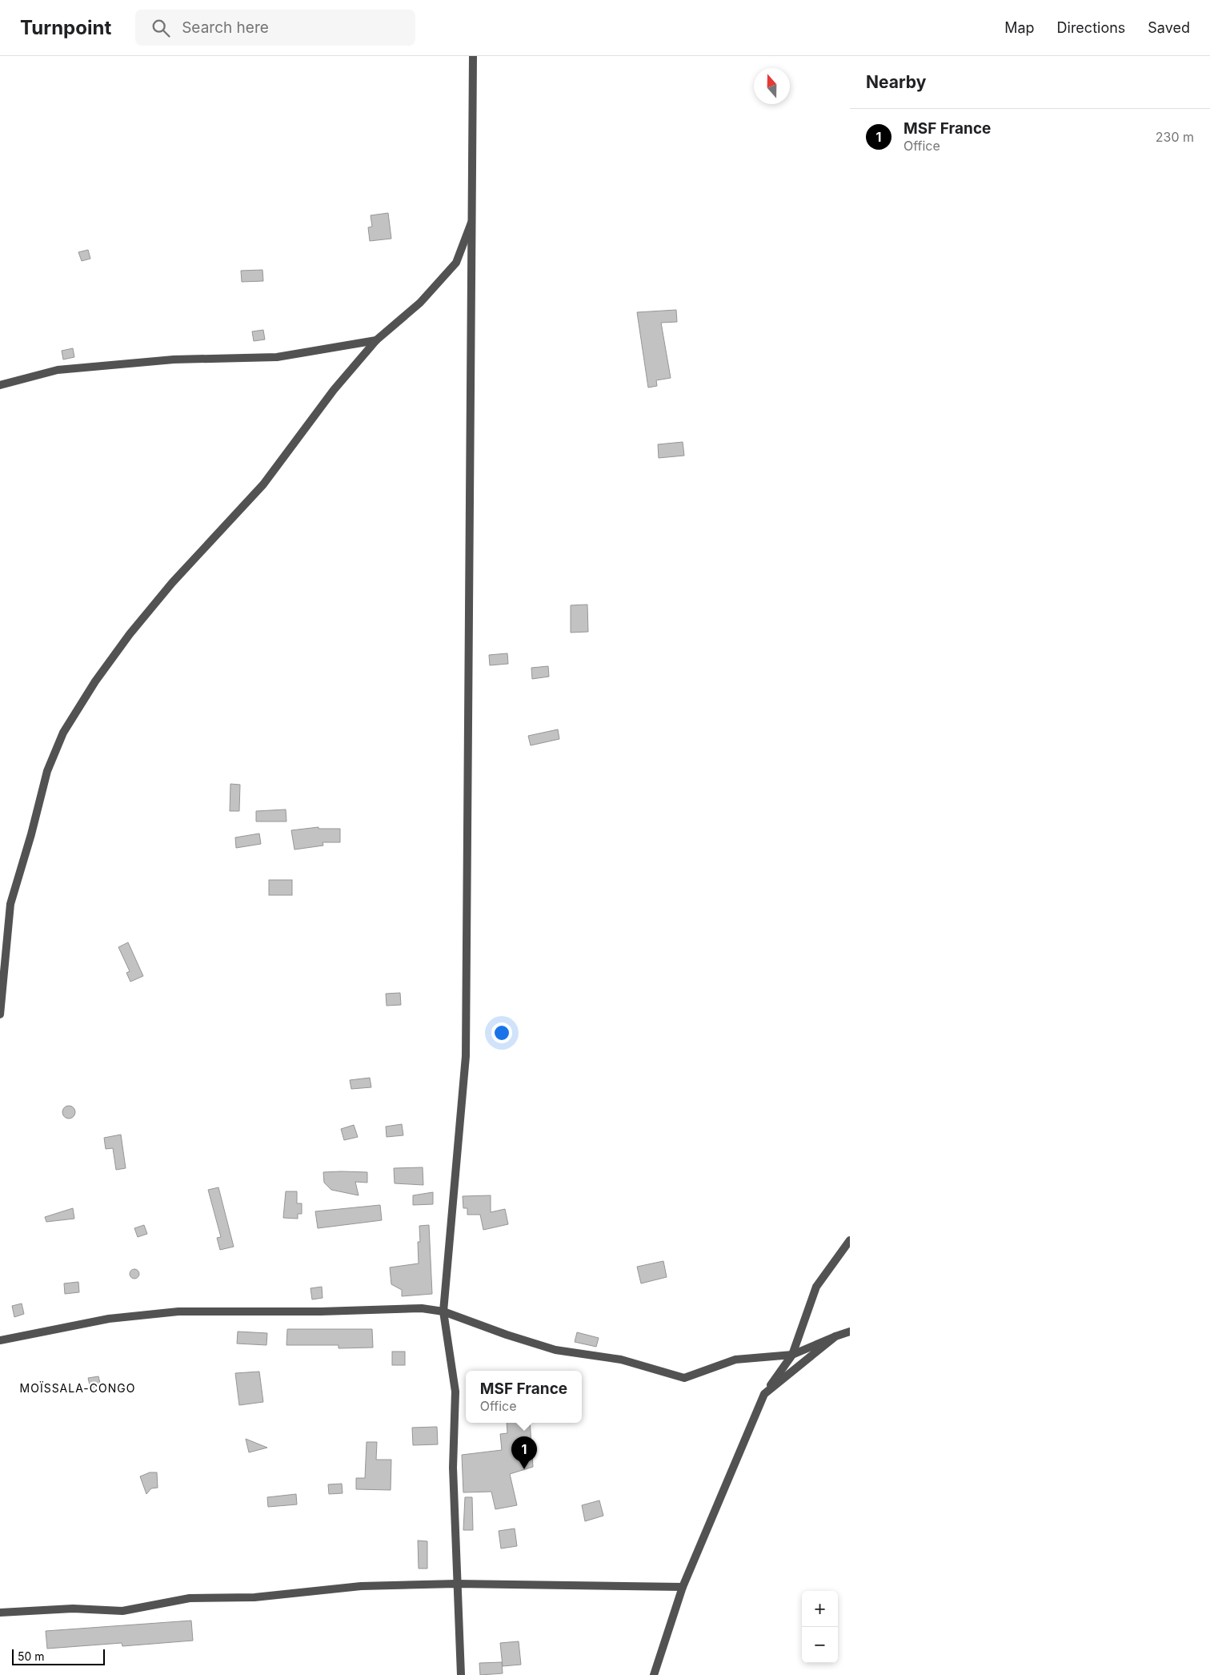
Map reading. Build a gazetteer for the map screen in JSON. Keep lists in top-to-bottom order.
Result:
{
  "districts": ["MOÏSSALA-CONGO"],
  "scale_bar": "50 m",
  "north": "top",
  "page": {
    "header": "Turnpoint",
    "search": "Search here",
    "nav": ["Map", "Directions", "Saved"],
    "heading": "Nearby",
    "list": [
      {
        "mark": "1",
        "name": "MSF France",
        "note": "Office",
        "value": "230 m"
      }
    ],
    "popup": ["MSF France", "Office"],
    "pins": "1",
    "map_buttons": ["+", "−"],
    "scale": "50 m"
  }
}
